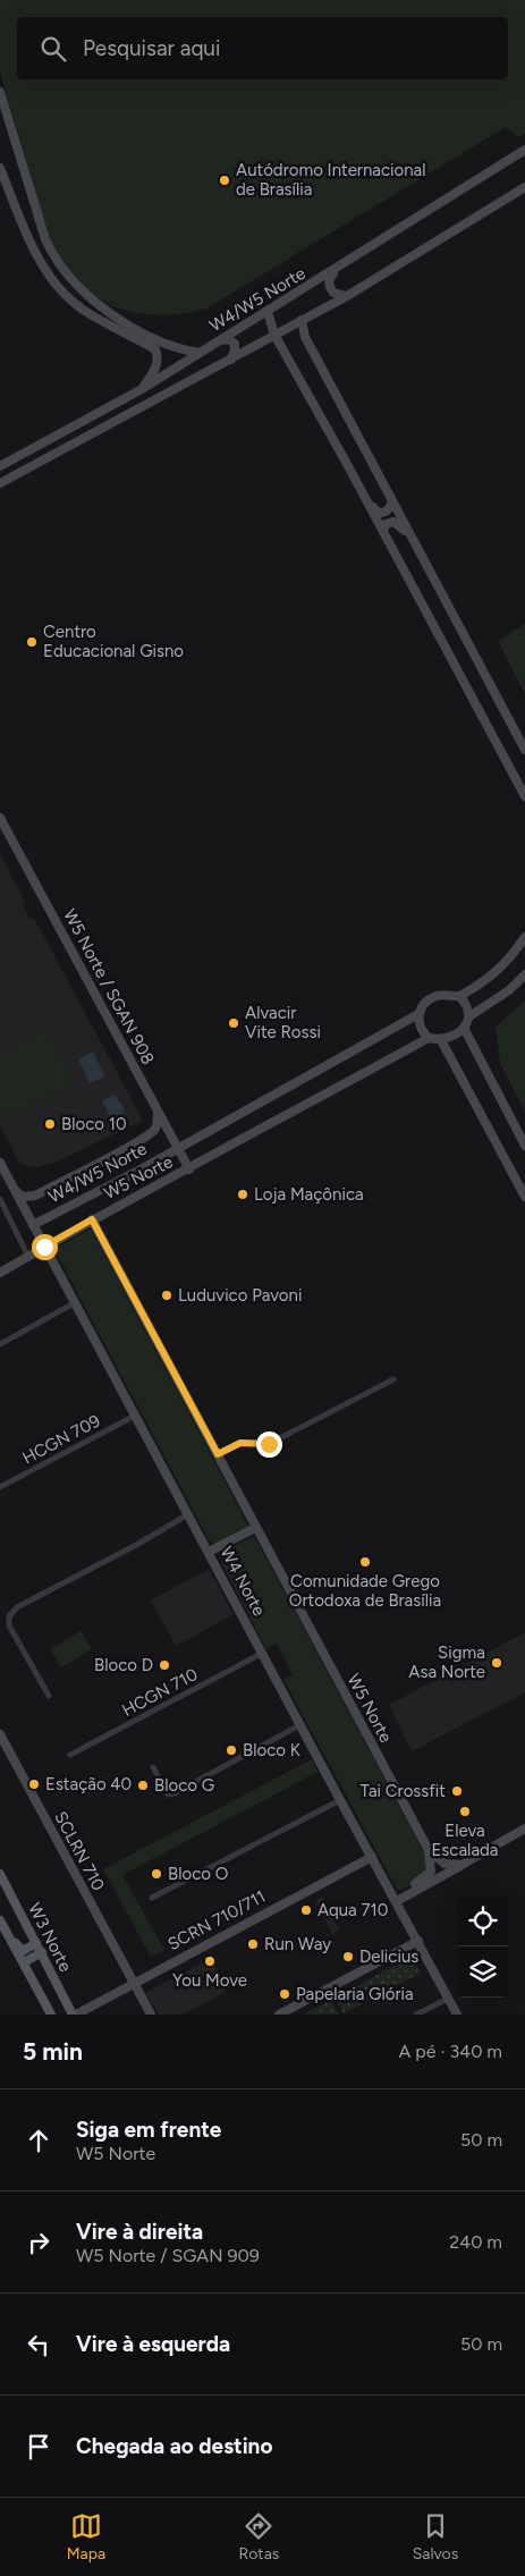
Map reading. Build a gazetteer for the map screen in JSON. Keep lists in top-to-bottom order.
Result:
{
  "streets": {
    "main road": [
      "W4/W5 Norte",
      "W5 Norte / SGAN 908",
      "W5 Norte",
      "W4 Norte",
      "SCLRN 710",
      "SCRN 710/711",
      "W3 Norte"
    ],
    "street": ["HCGN 709", "HCGN 710"]
  },
  "crossings": [
    ["W4/W5 Norte", "W5 Norte / SGAN 908"],
    ["W4/W5 Norte", "W5 Norte"],
    ["W4/W5 Norte", "W4 Norte"],
    ["W5 Norte / SGAN 908", "W5 Norte"],
    ["W5 Norte", "W4 Norte"],
    ["HCGN 709", "W4 Norte"],
    ["W4 Norte", "HCGN 710"],
    ["W4 Norte", "SCRN 710/711"],
    ["SCLRN 710", "SCRN 710/711"],
    ["SCRN 710/711", "W3 Norte"]
  ],
  "places": [
    "Autódromo Internacional de Brasília",
    "Centro Educacional Gisno",
    "Alvacir Vite Rossi",
    "Bloco 10",
    "Loja Maçônica",
    "Luduvico Pavoni",
    "Comunidade Grego Ortodoxa de Brasília",
    "Sigma Asa Norte",
    "Bloco D",
    "Bloco K",
    "Estação 40",
    "Bloco G",
    "Tai Crossfit",
    "Eleva Escalada",
    "Bloco O",
    "Aqua 710",
    "Run Way",
    "Delicius",
    "You Move",
    "Papelaria Glória"
  ],
  "page": {
    "search": "Pesquisar aqui",
    "heading": ["5 min", "A pé · 340 m"],
    "list": [
      ["Siga em frente", "W5 Norte", "50 m"],
      ["Vire à direita", "W5 Norte / SGAN 909", "240 m"],
      ["Vire à esquerda", "50 m"],
      "Chegada ao destino"
    ],
    "nav": ["Mapa", "Rotas", "Salvos"]
  }
}
